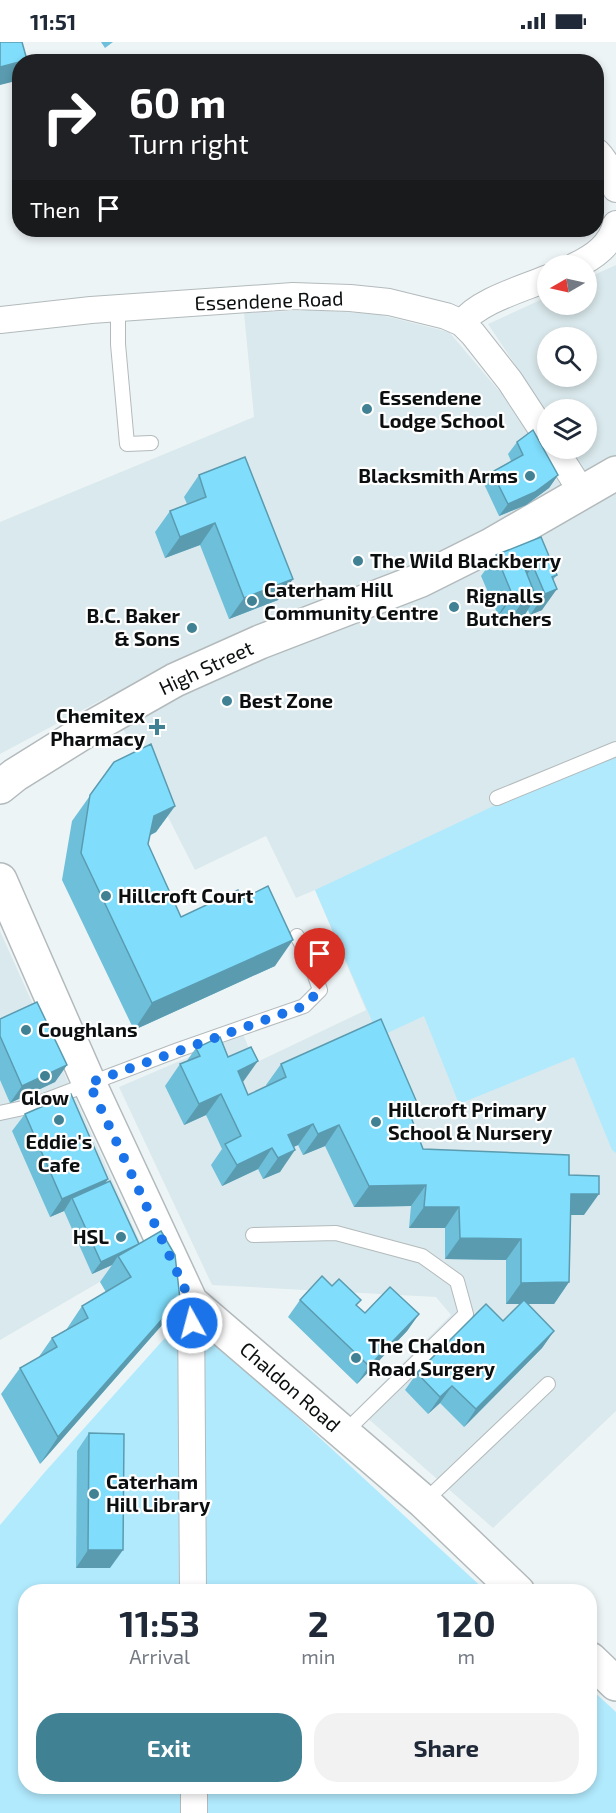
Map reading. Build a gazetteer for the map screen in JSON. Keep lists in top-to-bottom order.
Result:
{
  "streets": {
    "main road": ["High Street", "Chaldon Road"],
    "street": ["Essendene Road"]
  },
  "places": {
    "other": [
      "Essendene Lodge School",
      "Blacksmith Arms",
      "The Wild Blackberry",
      "Caterham Hill Community Centre",
      "Rignalls Butchers",
      "B.C. Baker & Sons",
      "Best Zone",
      "Hillcroft Court",
      "Coughlans",
      "Glow",
      "Eddie's Cafe",
      "Hillcroft Primary School & Nursery",
      "HSL",
      "The Chaldon Road Surgery",
      "Caterham Hill Library"
    ],
    "health": ["Chemitex Pharmacy"]
  },
  "north": "left",
  "page": {
    "status": "11:51",
    "turn": ["60 m", "Turn right"],
    "then": "Then",
    "eta": [
      "11:53",
      "Arrival",
      "2",
      "min",
      "120",
      "m"
    ],
    "buttons": ["Exit", "Share"]
  }
}
